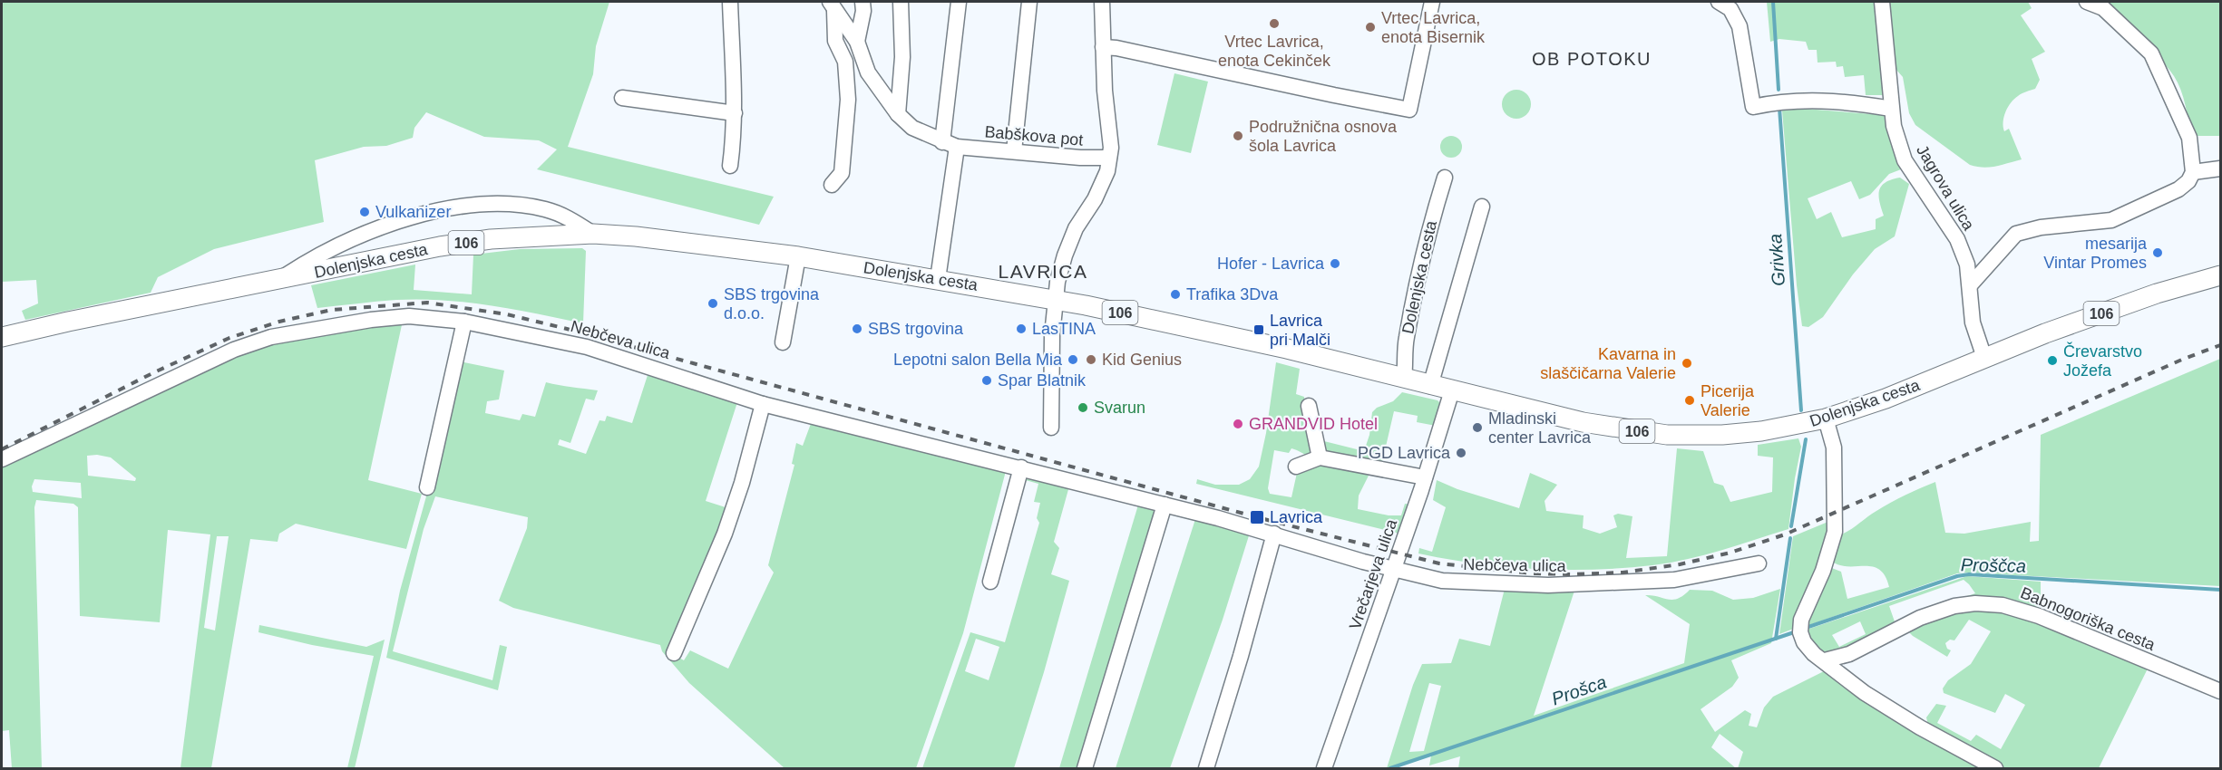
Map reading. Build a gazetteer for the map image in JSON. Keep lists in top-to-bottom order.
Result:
{
  "streets": {
    "main road": ["106", "Dolenjska cesta"],
    "street": [
      "Babškova pot",
      "Jagrova ulica",
      "Nebčeva ulica",
      "Vrečarjeva ulica",
      "Babnogoriška cesta"
    ]
  },
  "crossings": [
    ["Jagrova ulica", "Dolenjska cesta"],
    ["Dolenjska cesta", "Vrečarjeva ulica"],
    ["Nebčeva ulica", "Vrečarjeva ulica"]
  ],
  "districts": ["OB POTOKU", "LAVRICA"],
  "water": ["Grivka", "Proščca", "Prošca"],
  "places": {
    "other": [
      "Vrtec Lavrica, enota Cekinček",
      "Vrtec Lavrica, enota Bisernik",
      "Podružnična osnova šola Lavrica",
      "Vulkanizer",
      "mesarija Vintar Promes",
      "Hofer - Lavrica",
      "Trafika 3Dva",
      "SBS trgovina d.o.o.",
      "SBS trgovina",
      "LasTINA",
      "Lepotni salon Bella Mia",
      "Kid Genius",
      "Črevarstvo Jožefa",
      "Kavarna in slaščičarna Valerie",
      "Spar Blatnik",
      "Picerija Valerie",
      "Svarun",
      "GRANDVID Hotel",
      "Mladinski center Lavrica",
      "PGD Lavrica"
    ],
    "transit": ["Lavrica pri Malči", "Lavrica"]
  }
}
